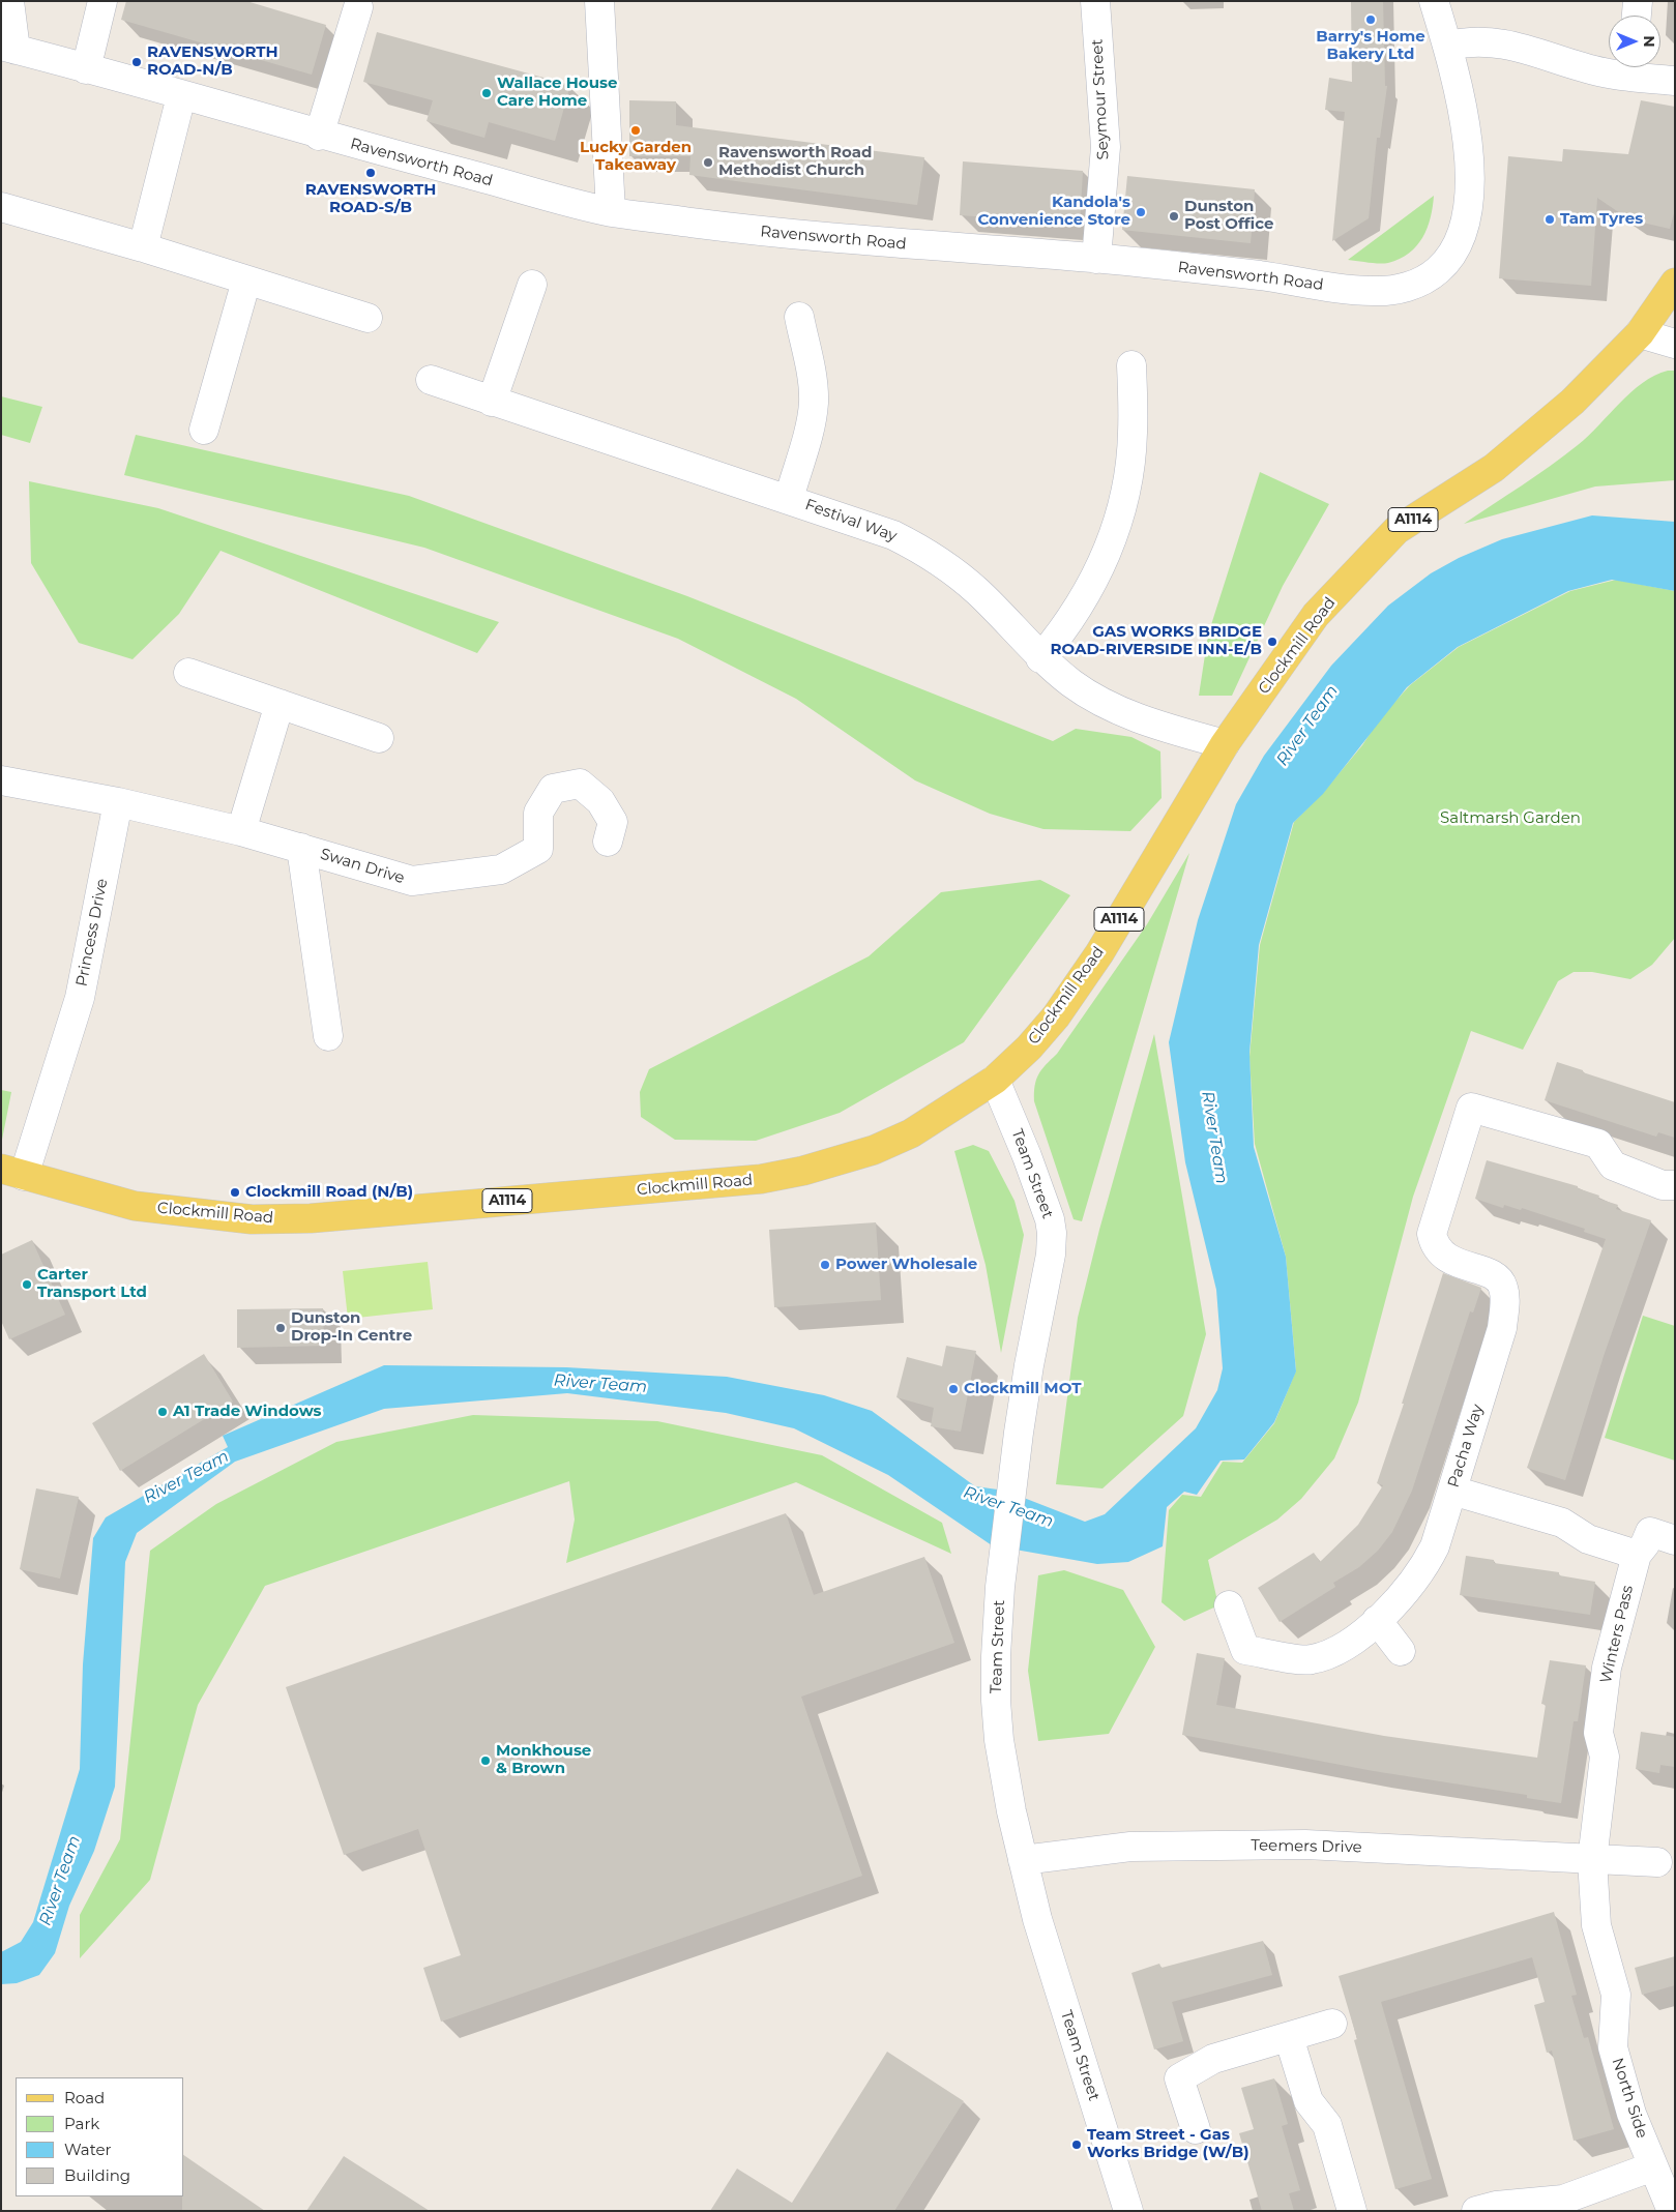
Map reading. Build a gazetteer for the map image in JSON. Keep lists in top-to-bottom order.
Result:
{
  "streets": {
    "main road": ["A1114", "Clockmill Road"],
    "street": [
      "Seymour Street",
      "Ravensworth Road",
      "Festival Way",
      "Swan Drive",
      "Princess Drive",
      "Team Street",
      "Pacha Way",
      "Winters Pass",
      "Teemers Drive",
      "North Side"
    ]
  },
  "crossings": [
    ["Seymour Street", "Ravensworth Road"],
    ["A1114", "Clockmill Road"],
    ["Festival Way", "Clockmill Road"],
    ["Clockmill Road", "Princess Drive"],
    ["Clockmill Road", "Team Street"],
    ["Swan Drive", "Princess Drive"],
    ["Team Street", "Teemers Drive"],
    ["Winters Pass", "Teemers Drive"],
    ["Winters Pass", "North Side"],
    ["Teemers Drive", "North Side"]
  ],
  "water": ["River Team"],
  "parks": ["Saltmarsh Garden"],
  "places": [
    "Barry's Home Bakery Ltd",
    "RAVENSWORTH ROAD-N/B",
    "Wallace House Care Home",
    "Lucky Garden Takeaway",
    "Ravensworth Road Methodist Church",
    "RAVENSWORTH ROAD-S/B",
    "Kandola's Convenience Store",
    "Dunston Post Office",
    "Tam Tyres",
    "GAS WORKS BRIDGE ROAD-RIVERSIDE INN-E/B",
    "Clockmill Road (N/B)",
    "Power Wholesale",
    "Carter Transport Ltd",
    "Dunston Drop-In Centre",
    "Clockmill MOT",
    "A1 Trade Windows",
    "Monkhouse & Brown",
    "Team Street - Gas Works Bridge (W/B)"
  ],
  "legend": [
    "Road",
    "Park",
    "Water",
    "Building"
  ],
  "north": "right"
}
